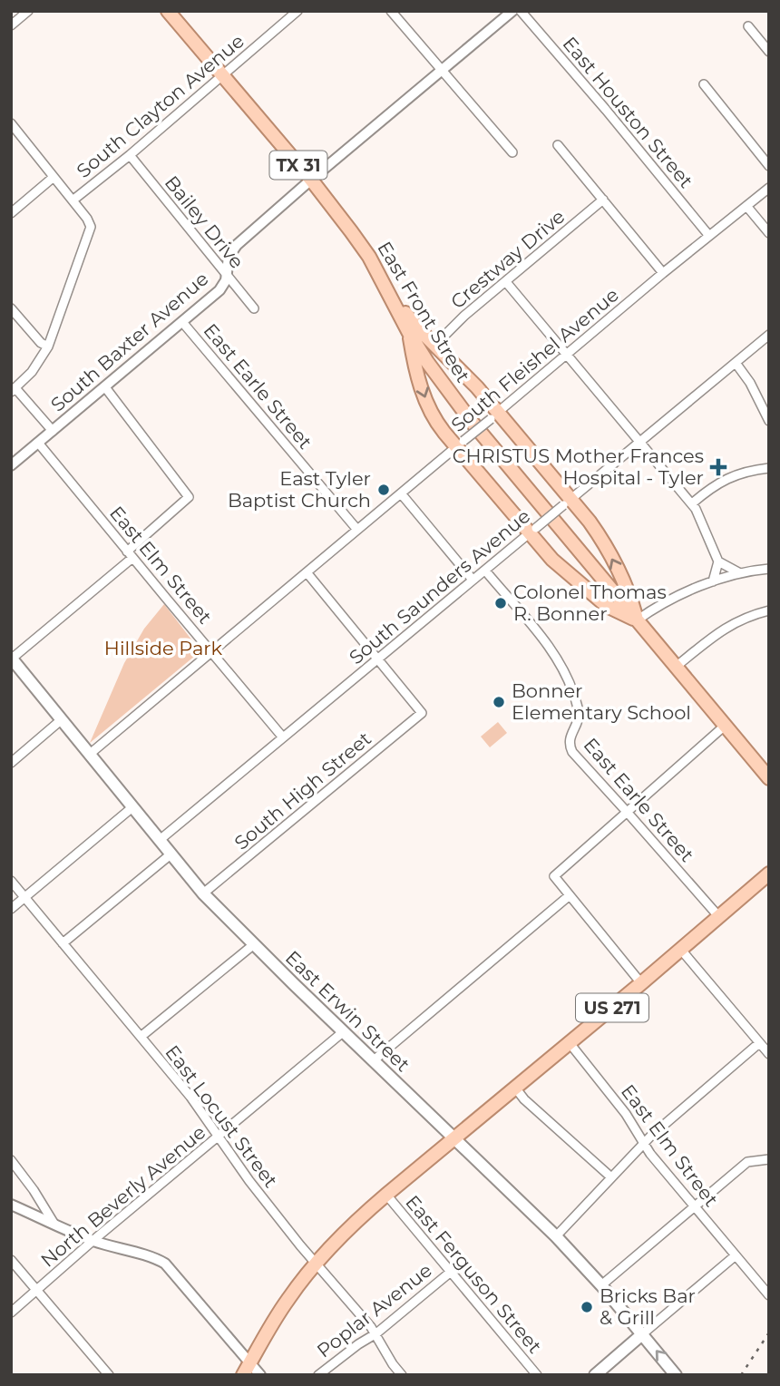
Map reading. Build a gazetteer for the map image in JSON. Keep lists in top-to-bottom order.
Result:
{
  "streets": {
    "main road": [
      "TX 31",
      "East Front Street",
      "US 271",
      "East Erwin Street"
    ],
    "street": [
      "South Clayton Avenue",
      "East Houston Street",
      "Bailey Drive",
      "Crestway Drive",
      "South Baxter Avenue",
      "South Fleishel Avenue",
      "East Earle Street",
      "East Elm Street",
      "South Saunders Avenue",
      "South High Street",
      "East Locust Street",
      "North Beverly Avenue",
      "East Ferguson Street",
      "Poplar Avenue"
    ]
  },
  "crossings": [
    ["South Clayton Avenue", "Bailey Drive"],
    ["South Clayton Avenue", "East Front Street"],
    ["East Houston Street", "South Fleishel Avenue"],
    ["Bailey Drive", "South Baxter Avenue"],
    ["East Front Street", "South Baxter Avenue"],
    ["South Baxter Avenue", "East Earle Street"],
    ["South Baxter Avenue", "East Elm Street"],
    ["South Fleishel Avenue", "East Earle Street"],
    ["South Fleishel Avenue", "East Elm Street"],
    ["South Fleishel Avenue", "East Erwin Street"],
    ["East Earle Street", "South Saunders Avenue"],
    ["East Earle Street", "US 271"],
    ["East Elm Street", "South Saunders Avenue"],
    ["East Elm Street", "US 271"],
    ["South Saunders Avenue", "South High Street"],
    ["South Saunders Avenue", "East Erwin Street"],
    ["South High Street", "East Erwin Street"],
    ["US 271", "East Erwin Street"],
    ["US 271", "East Locust Street"],
    ["US 271", "East Ferguson Street"],
    ["East Erwin Street", "North Beverly Avenue"],
    ["East Locust Street", "North Beverly Avenue"],
    ["East Locust Street", "Poplar Avenue"],
    ["East Ferguson Street", "Poplar Avenue"]
  ],
  "parks": ["Hillside Park"],
  "places": {
    "health": ["CHRISTUS Mother Frances Hospital - Tyler"],
    "other": [
      "East Tyler Baptist Church",
      "Colonel Thomas R. Bonner",
      "Bonner Elementary School",
      "Bricks Bar & Grill"
    ]
  }
}
